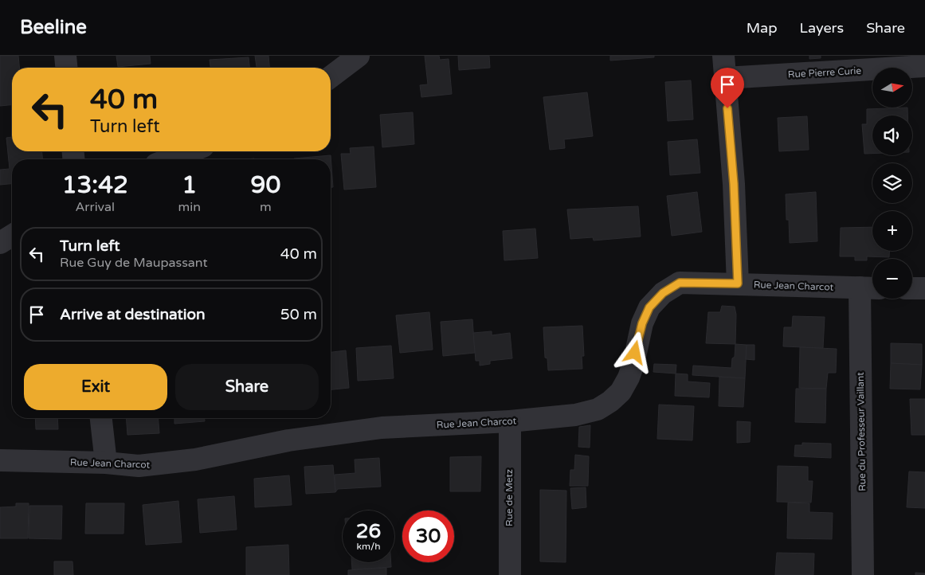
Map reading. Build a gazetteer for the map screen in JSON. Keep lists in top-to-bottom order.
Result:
{
  "streets": {
    "street": [
      "Rue Pierre Curie",
      "Rue Jean Charcot",
      "Rue du Professeur Vaillant",
      "Rue de Metz"
    ]
  },
  "crossings": [
    ["Rue Jean Charcot", "Rue du Professeur Vaillant"],
    ["Rue Jean Charcot", "Rue de Metz"]
  ],
  "north": "right",
  "page": {
    "header": "Beeline",
    "nav": ["Map", "Layers", "Share"],
    "map_buttons": ["+", "−"],
    "turn": ["40 m", "Turn left"],
    "eta": [
      "13:42",
      "Arrival",
      "1",
      "min",
      "90",
      "m"
    ],
    "list": [
      {
        "name": "Turn left",
        "note": "Rue Guy de Maupassant",
        "value": "40 m"
      },
      {
        "name": "Arrive at destination",
        "value": "50 m"
      }
    ],
    "buttons": ["Exit", "Share"],
    "speed": "26 km/h",
    "limit": "30"
  }
}
